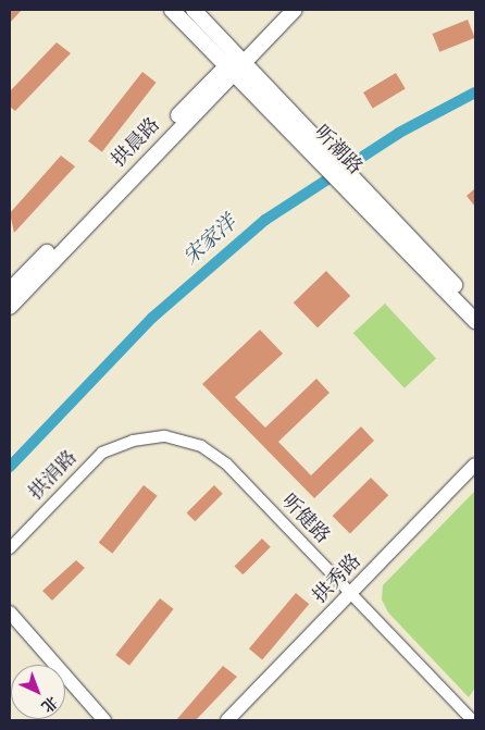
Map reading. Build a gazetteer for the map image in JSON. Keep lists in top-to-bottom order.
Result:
{
  "streets": {
    "main road": ["拱晨路", "听潮路"],
    "street": ["拱涓路", "听健路", "拱秀路"]
  },
  "crossings": [
    ["拱晨路", "听潮路"],
    ["拱涓路", "听健路"],
    ["听健路", "拱秀路"]
  ],
  "water": ["宋家洋"],
  "north": "bottom right"
}
